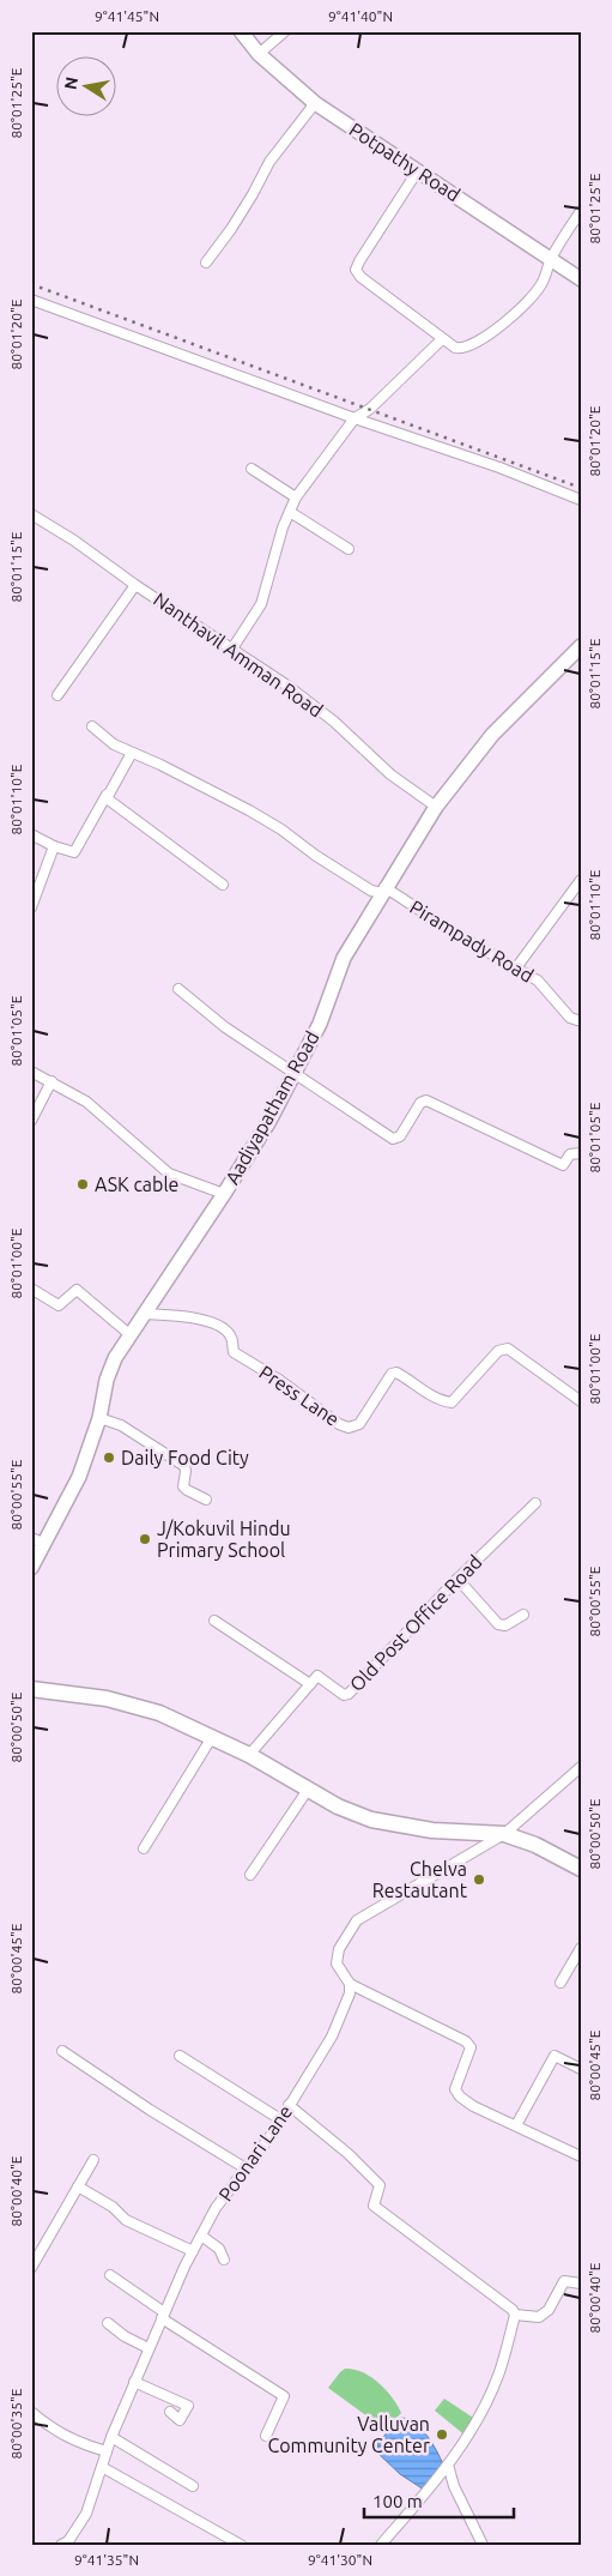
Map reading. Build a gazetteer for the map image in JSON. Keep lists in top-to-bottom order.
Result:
{
  "streets": {
    "street": [
      "Potpathy Road",
      "Nanthavil Amman Road",
      "Pirampady Road",
      "Aadiyapatham Road",
      "Press Lane",
      "Old Post Office Road",
      "Poonari Lane"
    ]
  },
  "crossings": [
    ["Nanthavil Amman Road", "Aadiyapatham Road"],
    ["Pirampady Road", "Aadiyapatham Road"],
    ["Aadiyapatham Road", "Press Lane"]
  ],
  "places": [
    "ASK cable",
    "Daily Food City",
    "J/Kokuvil Hindu Primary School",
    "Chelva Restautant",
    "Valluvan Community Center"
  ],
  "scale_bar": "100 m",
  "north": "left",
  "coordinates": [
    "9°41'45\"N",
    "9°41'40\"N",
    "80°01'25\"E",
    "80°01'20\"E",
    "80°01'15\"E",
    "80°01'10\"E",
    "80°01'05\"E",
    "80°01'00\"E",
    "80°00'55\"E",
    "80°00'50\"E",
    "80°00'45\"E",
    "80°00'40\"E",
    "80°00'35\"E",
    "9°41'35\"N",
    "9°41'30\"N"
  ]
}
